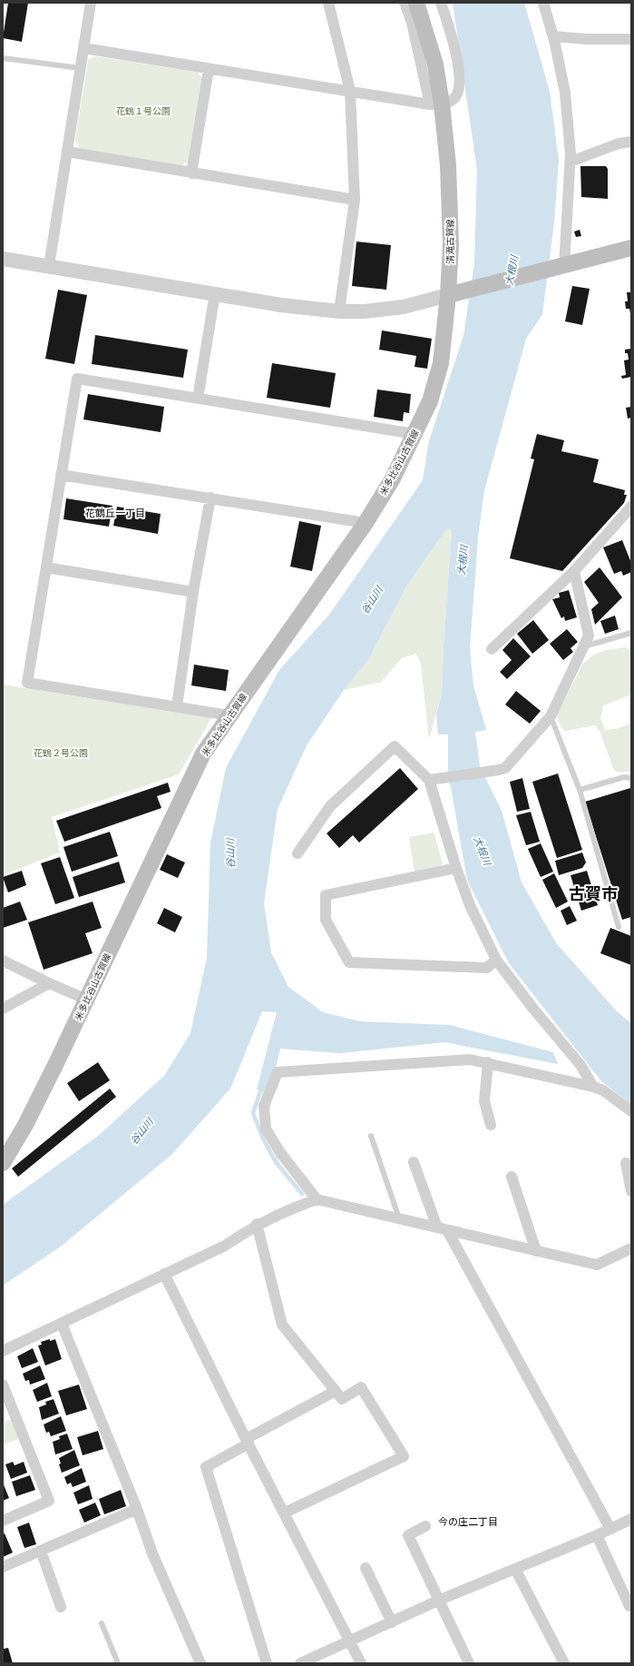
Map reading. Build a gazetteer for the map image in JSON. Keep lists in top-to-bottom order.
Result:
{
  "streets": {
    "main road": ["清滝古賀線", "米多比谷山古賀線"]
  },
  "crossings": [
    ["清滝古賀線", "米多比谷山古賀線"]
  ],
  "districts": ["花鶴丘一丁目", "古賀市", "今の庄二丁目"],
  "water": ["大根川", "谷山川"],
  "parks": ["花鶴１号公園", "花鶴２号公園"]
}
